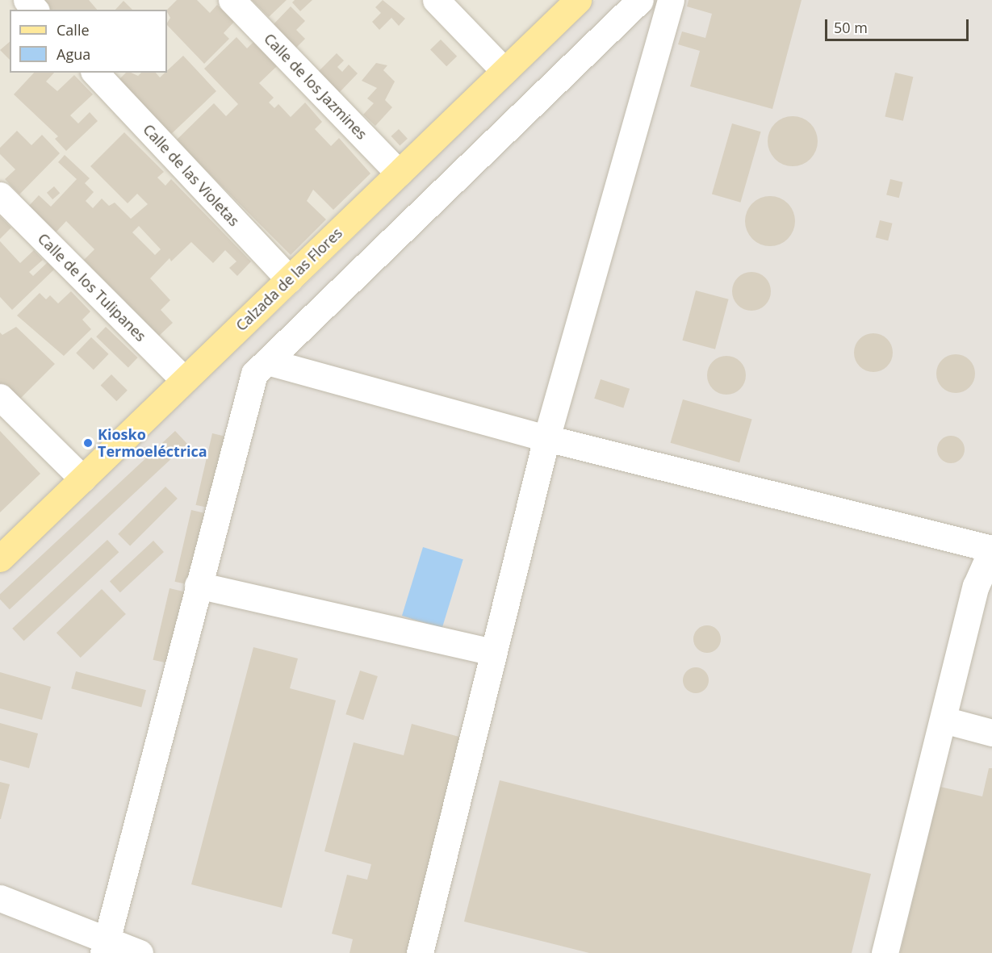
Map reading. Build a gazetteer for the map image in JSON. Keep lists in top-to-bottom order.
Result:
{
  "streets": {
    "main road": ["Calzada de las Flores"],
    "street": ["Calle de los Jazmines", "Calle de las Violetas", "Calle de los Tulipanes"]
  },
  "crossings": [
    ["Calle de los Jazmines", "Calzada de las Flores"],
    ["Calle de las Violetas", "Calzada de las Flores"],
    ["Calzada de las Flores", "Calle de los Tulipanes"]
  ],
  "places": ["Kiosko Termoeléctrica"],
  "legend": ["Calle", "Agua"],
  "scale_bar": "50 m"
}
